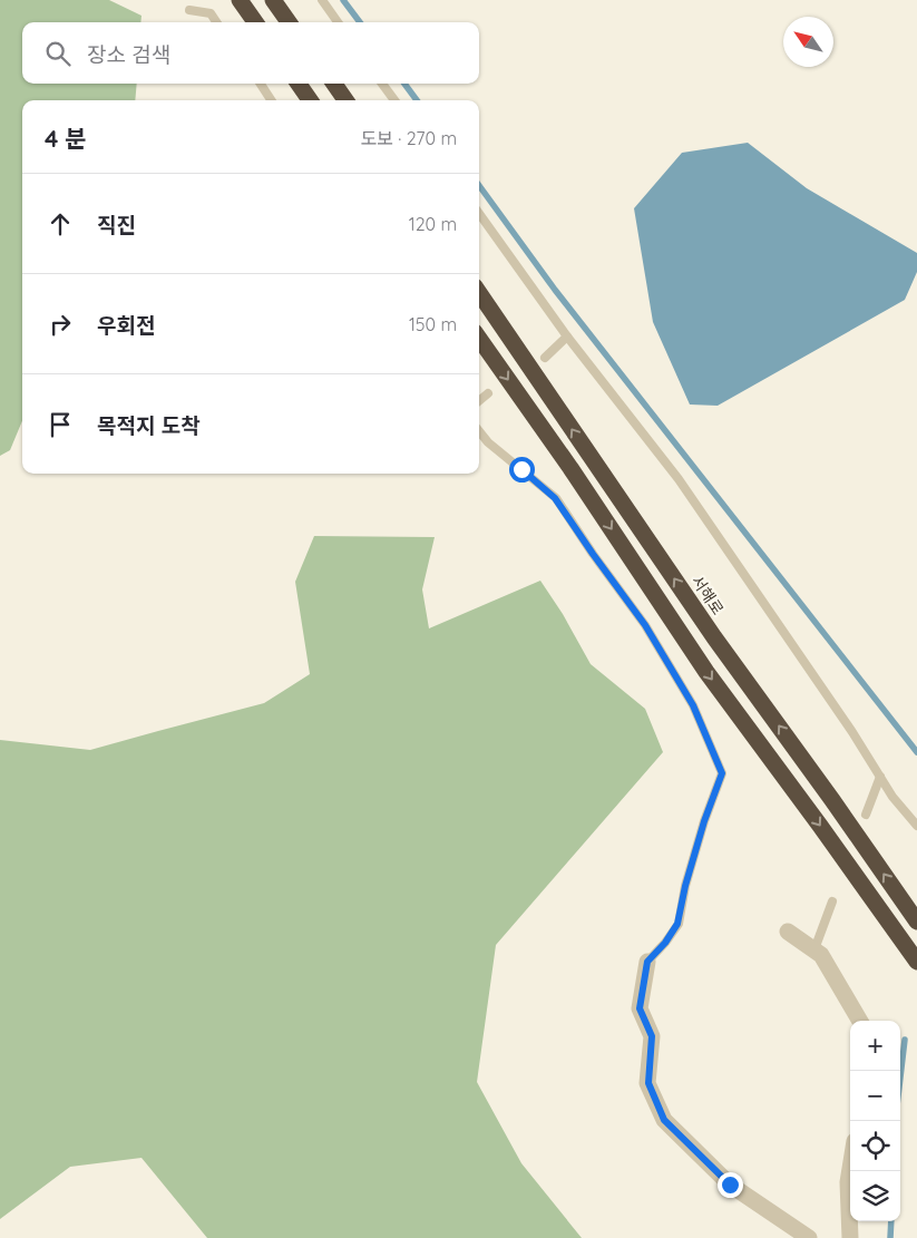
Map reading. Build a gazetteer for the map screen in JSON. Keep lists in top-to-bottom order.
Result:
{
  "streets": {
    "highway": ["서해로"]
  },
  "north": "top left",
  "page": {
    "search": "장소 검색",
    "heading": ["4 분", "도보 · 270 m"],
    "list": [
      ["직진", "120 m"],
      ["우회전", "150 m"],
      "목적지 도착"
    ],
    "map_buttons": ["+", "−"]
  }
}
